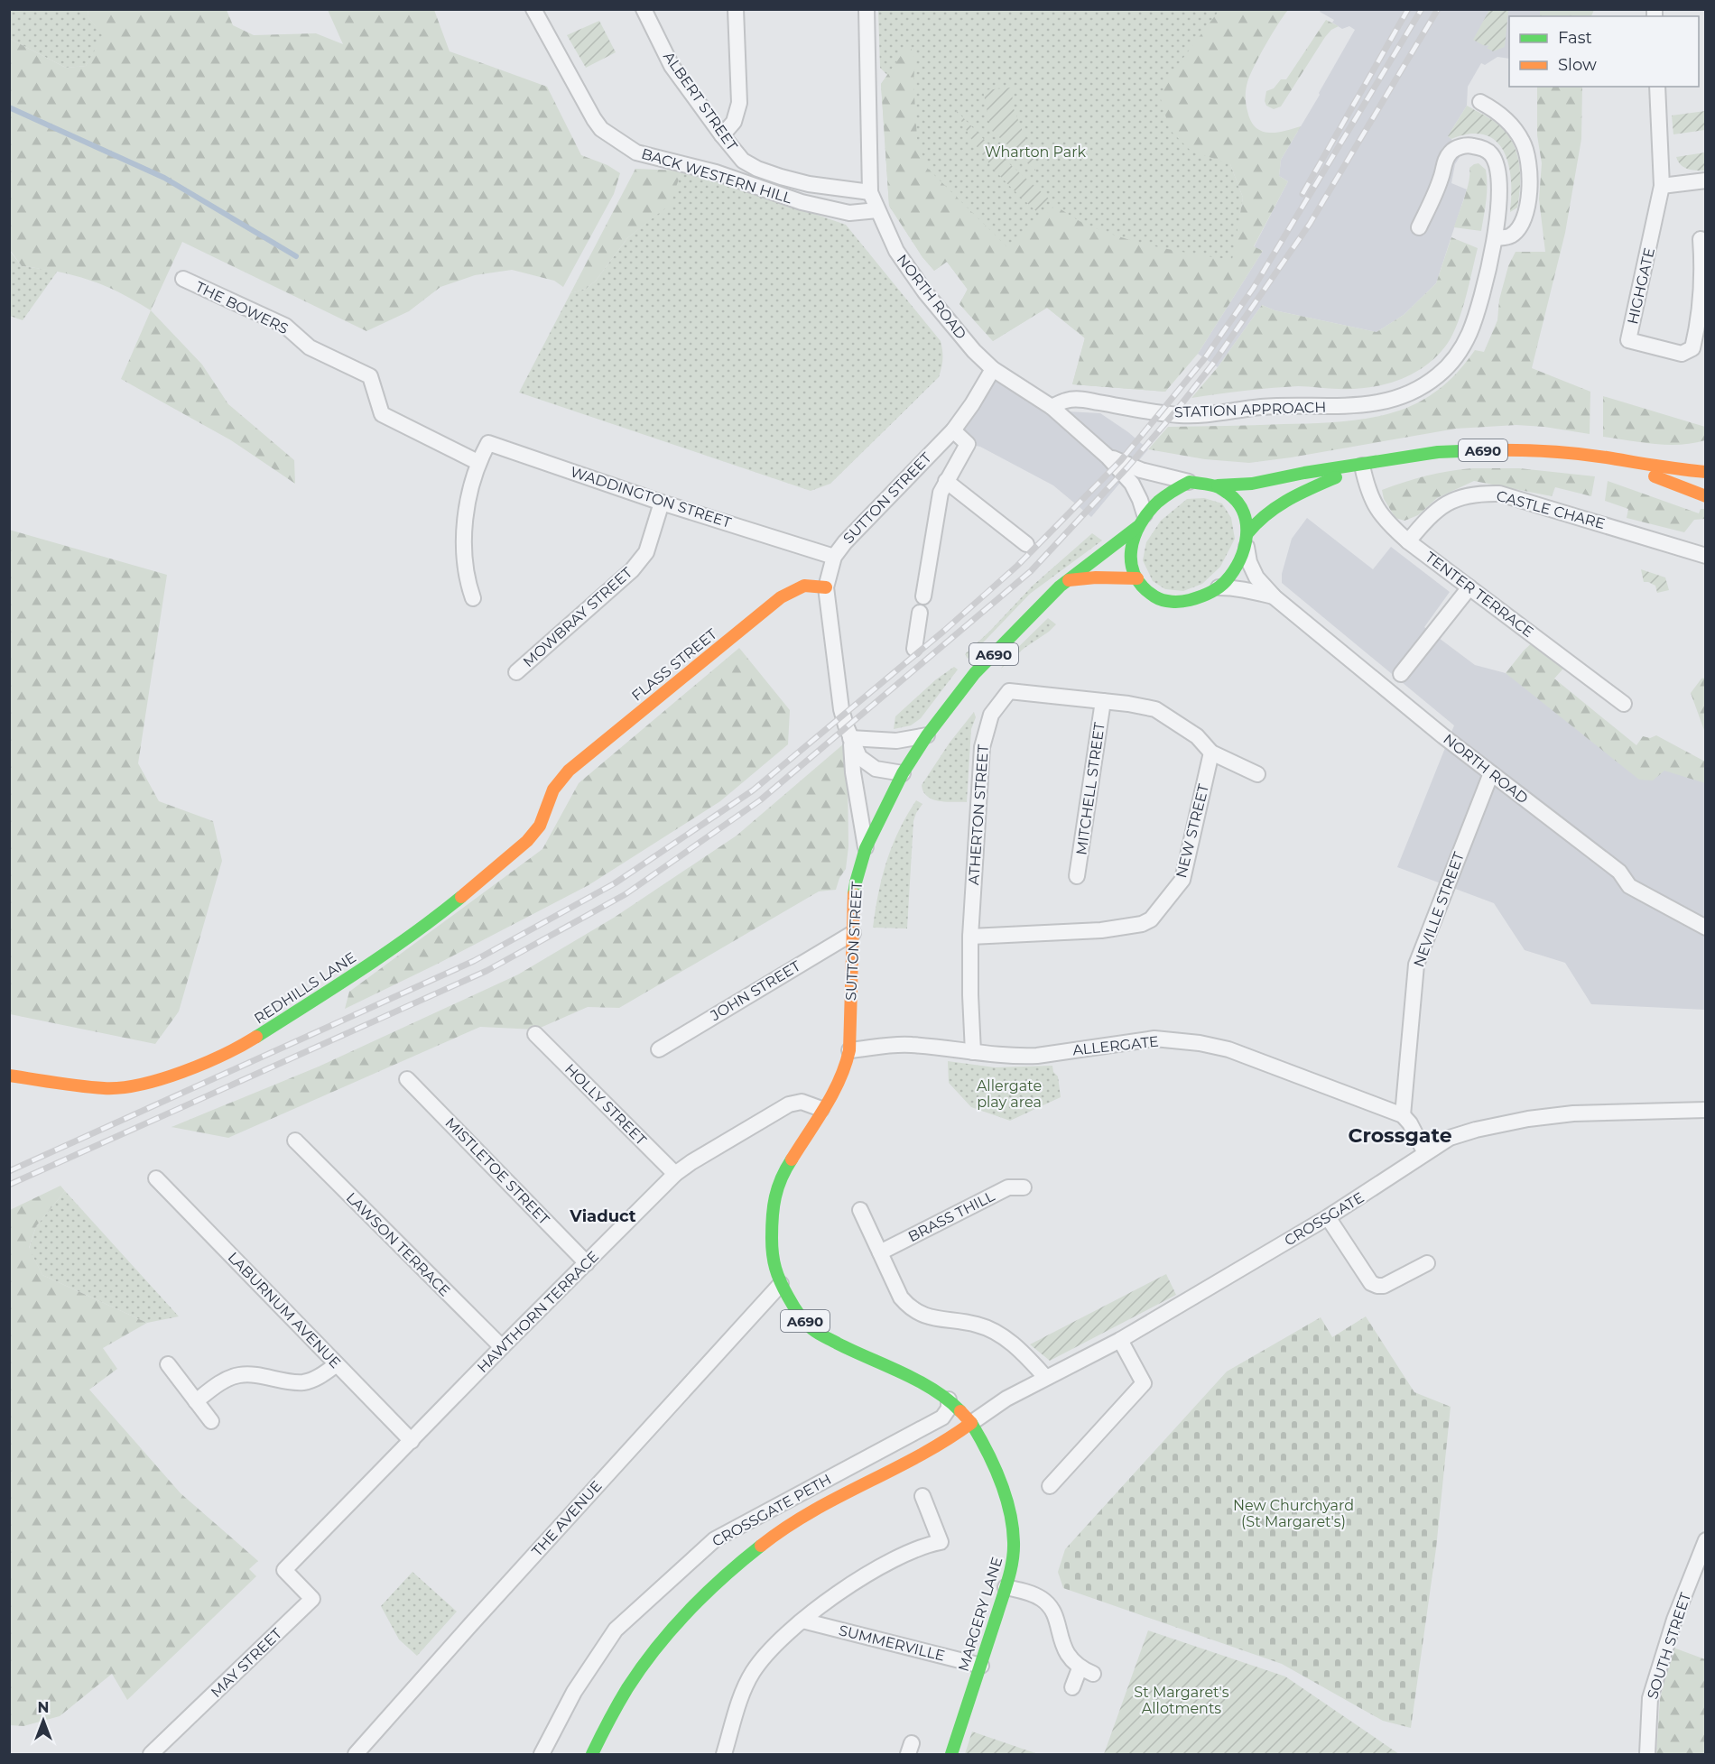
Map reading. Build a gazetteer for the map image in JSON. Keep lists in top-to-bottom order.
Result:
{
  "streets": {
    "main road": [
      "A690",
      "SUTTON STREET",
      "FLASS STREET",
      "REDHILLS LANE",
      "MARGERY LANE"
    ],
    "street": [
      "ALBERT STREET",
      "BACK WESTERN HILL",
      "HIGHGATE",
      "NORTH ROAD",
      "THE BOWERS",
      "STATION APPROACH",
      "WADDINGTON STREET",
      "CASTLE CHARE",
      "TENTER TERRACE",
      "MOWBRAY STREET",
      "MITCHELL STREET",
      "ATHERTON STREET",
      "NEW STREET",
      "NEVILLE STREET",
      "JOHN STREET",
      "ALLERGATE",
      "HOLLY STREET",
      "MISTLETOE STREET",
      "BRASS THILL",
      "CROSSGATE",
      "LAWSON TERRACE",
      "LABURNUM AVENUE",
      "HAWTHORN TERRACE",
      "CROSSGATE PETH",
      "THE AVENUE",
      "SUMMERVILLE",
      "SOUTH STREET",
      "MAY STREET"
    ]
  },
  "crossings": [
    ["ALBERT STREET", "NORTH ROAD"],
    ["BACK WESTERN HILL", "NORTH ROAD"],
    ["NORTH ROAD", "STATION APPROACH"],
    ["NORTH ROAD", "A690"],
    ["NORTH ROAD", "SUTTON STREET"],
    ["NORTH ROAD", "NEVILLE STREET"],
    ["THE BOWERS", "WADDINGTON STREET"],
    ["A690", "SUTTON STREET"],
    ["A690", "TENTER TERRACE"],
    ["A690", "ALLERGATE"],
    ["A690", "CROSSGATE"],
    ["A690", "HAWTHORN TERRACE"],
    ["A690", "CROSSGATE PETH"],
    ["A690", "THE AVENUE"],
    ["A690", "MARGERY LANE"],
    ["WADDINGTON STREET", "SUTTON STREET"],
    ["WADDINGTON STREET", "MOWBRAY STREET"],
    ["SUTTON STREET", "FLASS STREET"],
    ["SUTTON STREET", "JOHN STREET"],
    ["SUTTON STREET", "ALLERGATE"],
    ["CASTLE CHARE", "TENTER TERRACE"],
    ["FLASS STREET", "REDHILLS LANE"],
    ["MITCHELL STREET", "ATHERTON STREET"],
    ["ATHERTON STREET", "NEW STREET"],
    ["ATHERTON STREET", "ALLERGATE"],
    ["NEVILLE STREET", "ALLERGATE"],
    ["HOLLY STREET", "HAWTHORN TERRACE"],
    ["MISTLETOE STREET", "HAWTHORN TERRACE"],
    ["CROSSGATE", "MARGERY LANE"],
    ["LAWSON TERRACE", "HAWTHORN TERRACE"],
    ["LABURNUM AVENUE", "HAWTHORN TERRACE"],
    ["HAWTHORN TERRACE", "MAY STREET"],
    ["MARGERY LANE", "SUMMERVILLE"]
  ],
  "districts": ["Crossgate", "Viaduct"],
  "parks": [
    "Wharton Park",
    "Allergate play area",
    "New Churchyard (St Margaret's)",
    "St Margaret's Allotments"
  ],
  "legend": ["Fast", "Slow"],
  "north": "top"
}
